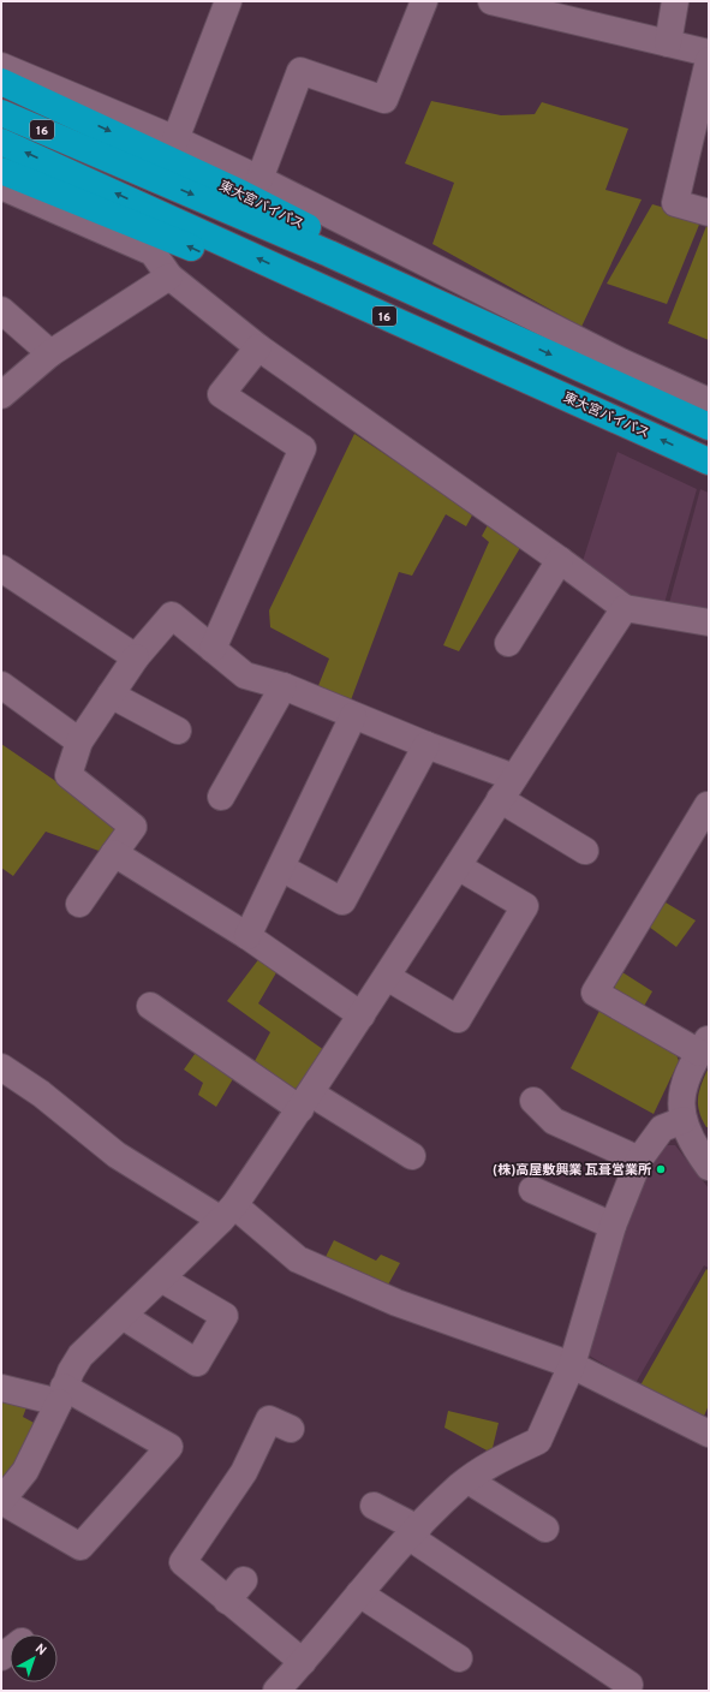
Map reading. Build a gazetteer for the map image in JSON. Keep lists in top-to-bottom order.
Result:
{
  "streets": {
    "highway": ["16", "東大宮バイパス"]
  },
  "places": ["(株)高屋敷興業 瓦葺営業所"],
  "north": "top right"
}
